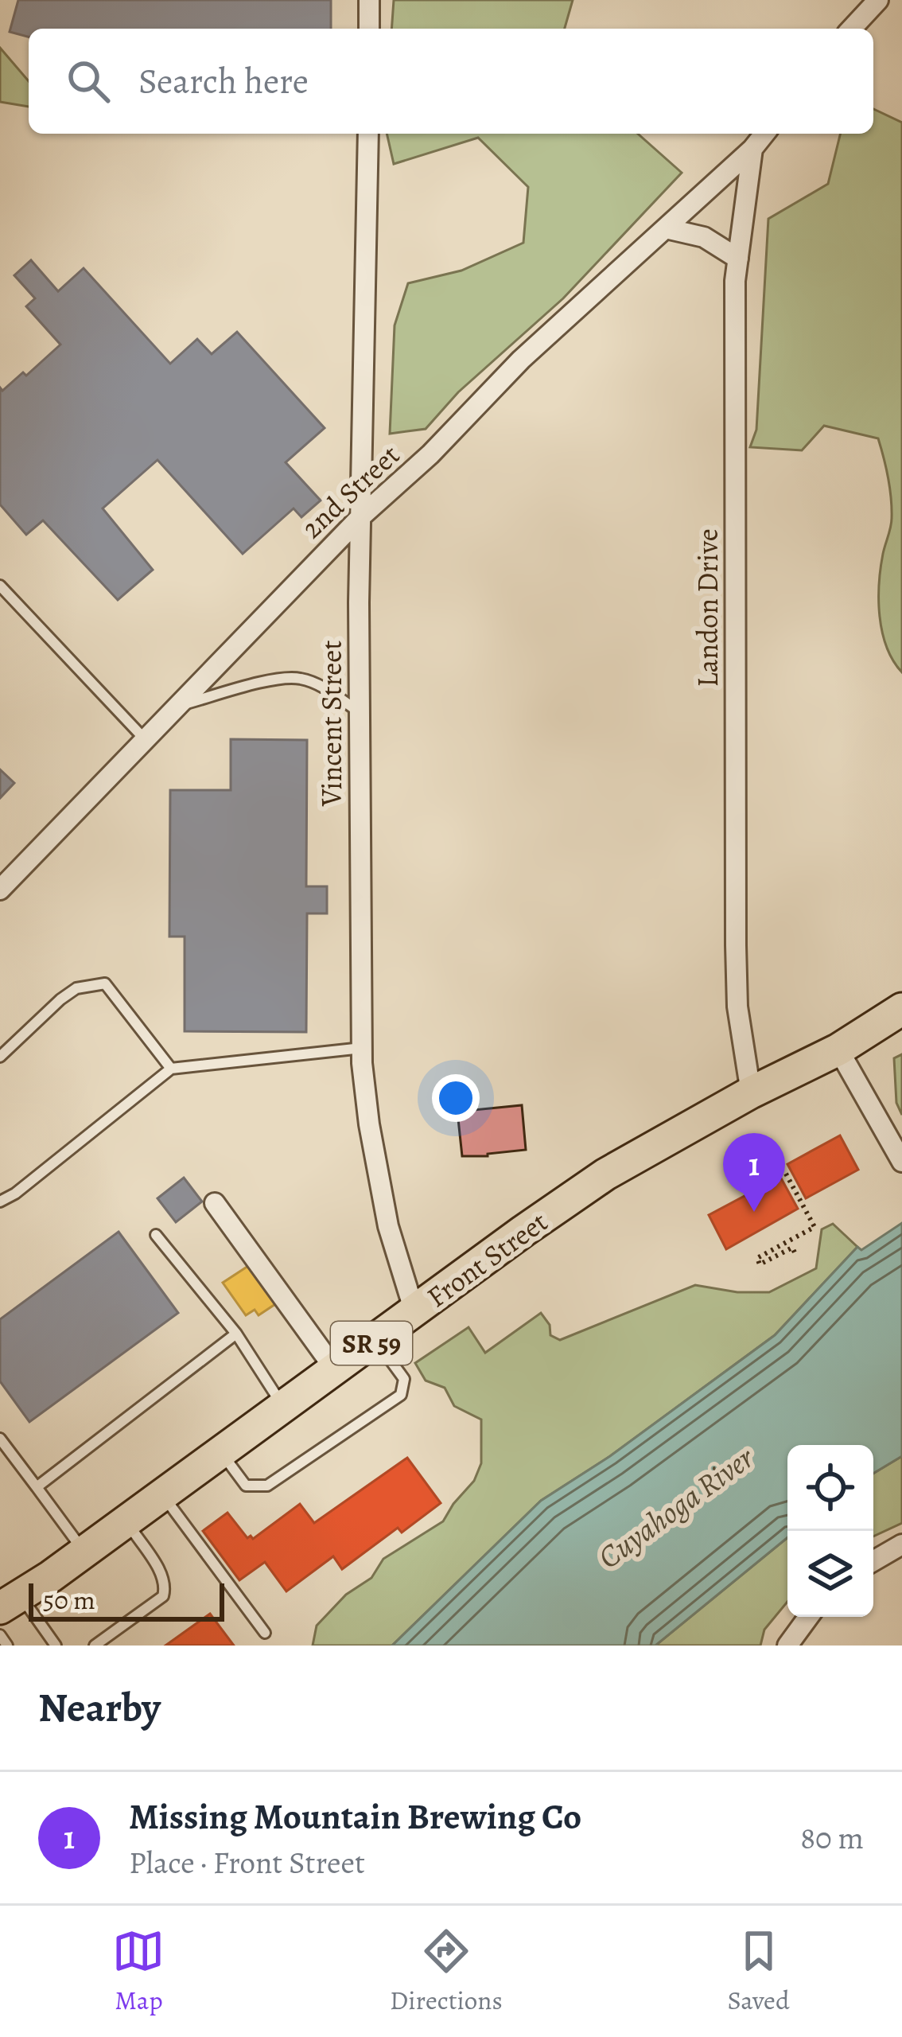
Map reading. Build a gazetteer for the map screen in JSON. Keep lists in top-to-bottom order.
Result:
{
  "streets": {
    "main road": ["Front Street", "SR 59"],
    "street": ["2nd Street", "Landon Drive", "Vincent Street"]
  },
  "crossings": [
    ["2nd Street", "Landon Drive"],
    ["2nd Street", "Vincent Street"],
    ["Landon Drive", "Front Street"],
    ["Landon Drive", "SR 59"],
    ["Vincent Street", "Front Street"],
    ["Front Street", "SR 59"]
  ],
  "water": ["Cuyahoga River"],
  "scale_bar": "50 m",
  "page": {
    "search": "Search here",
    "pins": "1",
    "scale": "50 m",
    "heading": "Nearby",
    "list": [
      {
        "mark": "1",
        "name": "Missing Mountain Brewing Co",
        "note": "Place · Front Street",
        "value": "80 m"
      }
    ],
    "nav": ["Map", "Directions", "Saved"]
  }
}
